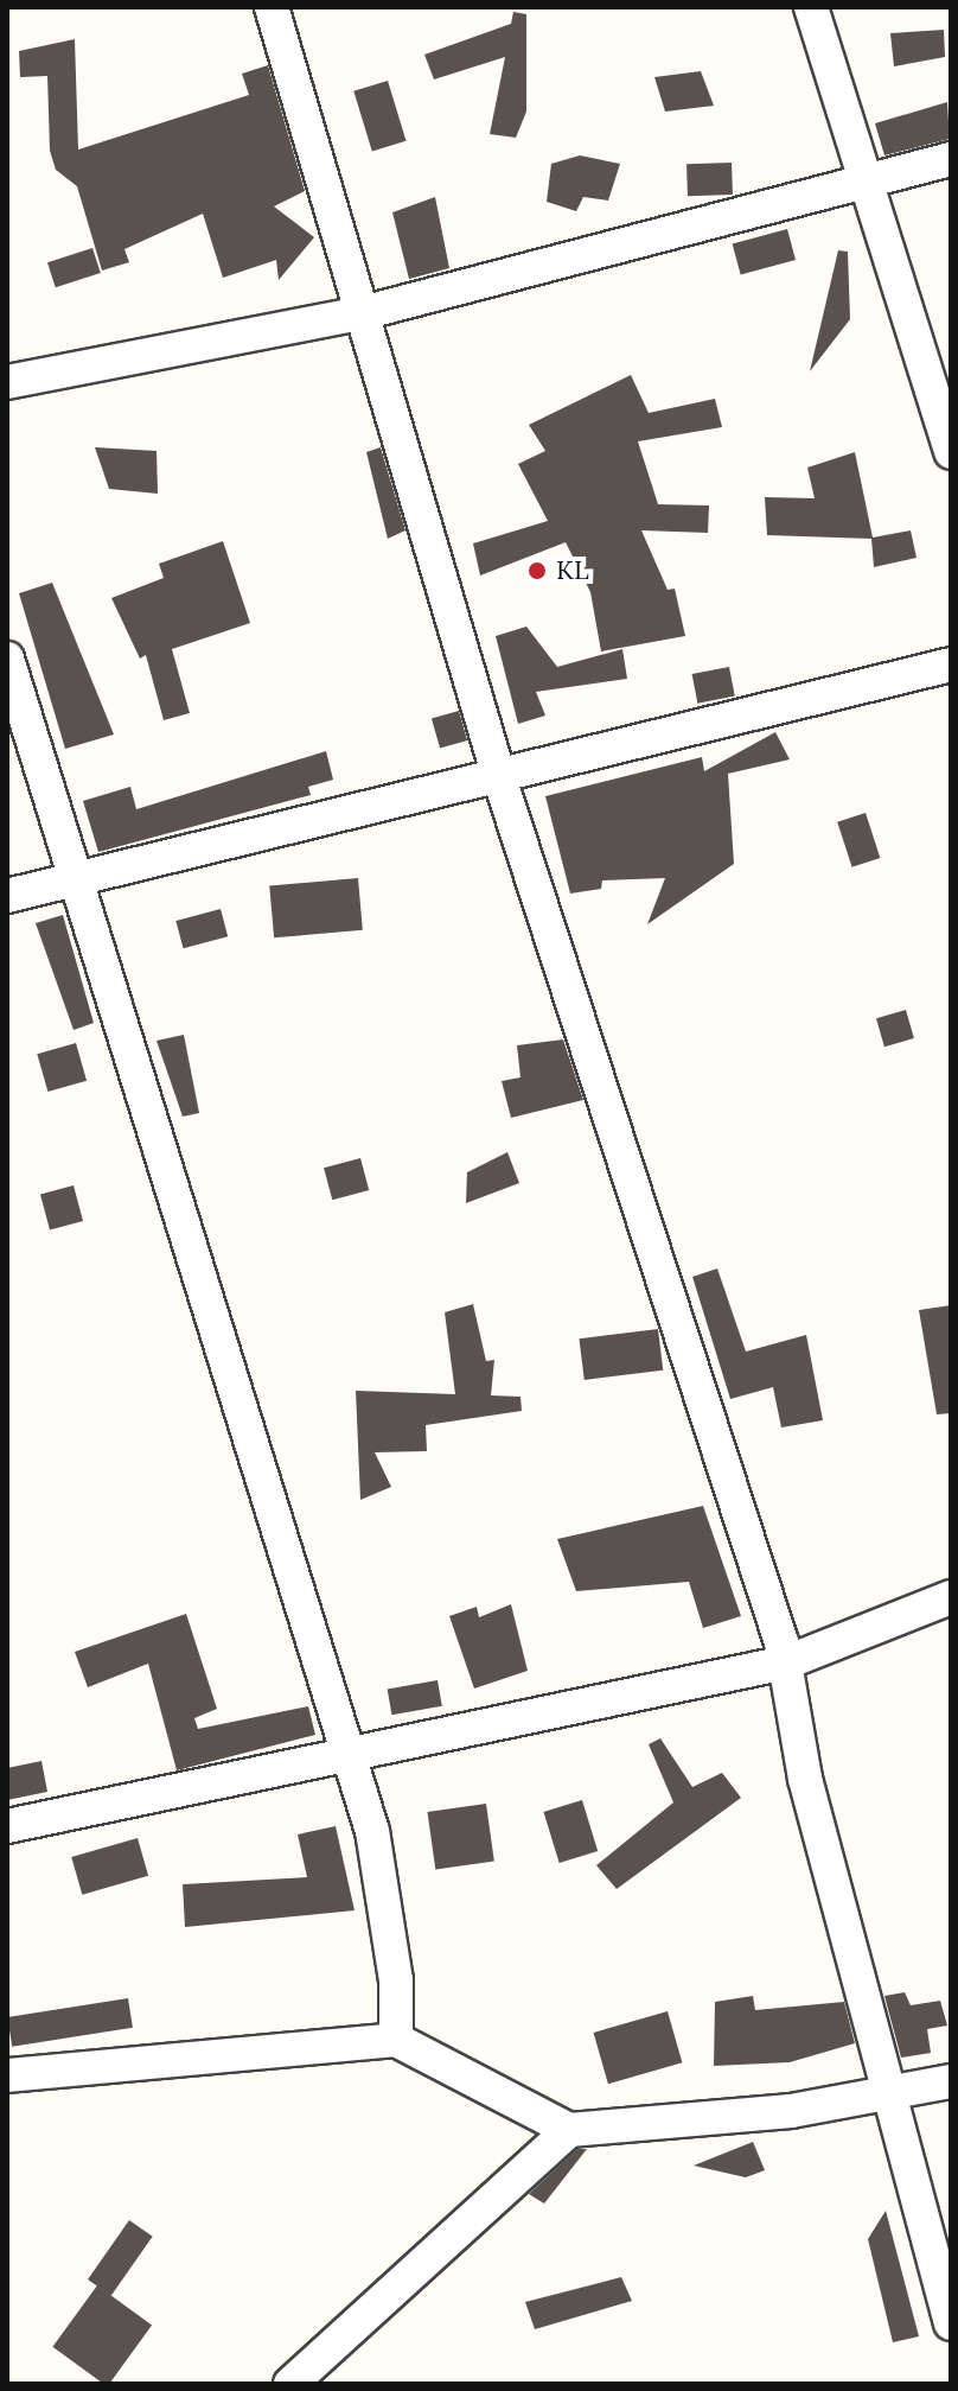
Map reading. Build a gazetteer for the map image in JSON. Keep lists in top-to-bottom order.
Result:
{
  "places": ["KL"]
}
